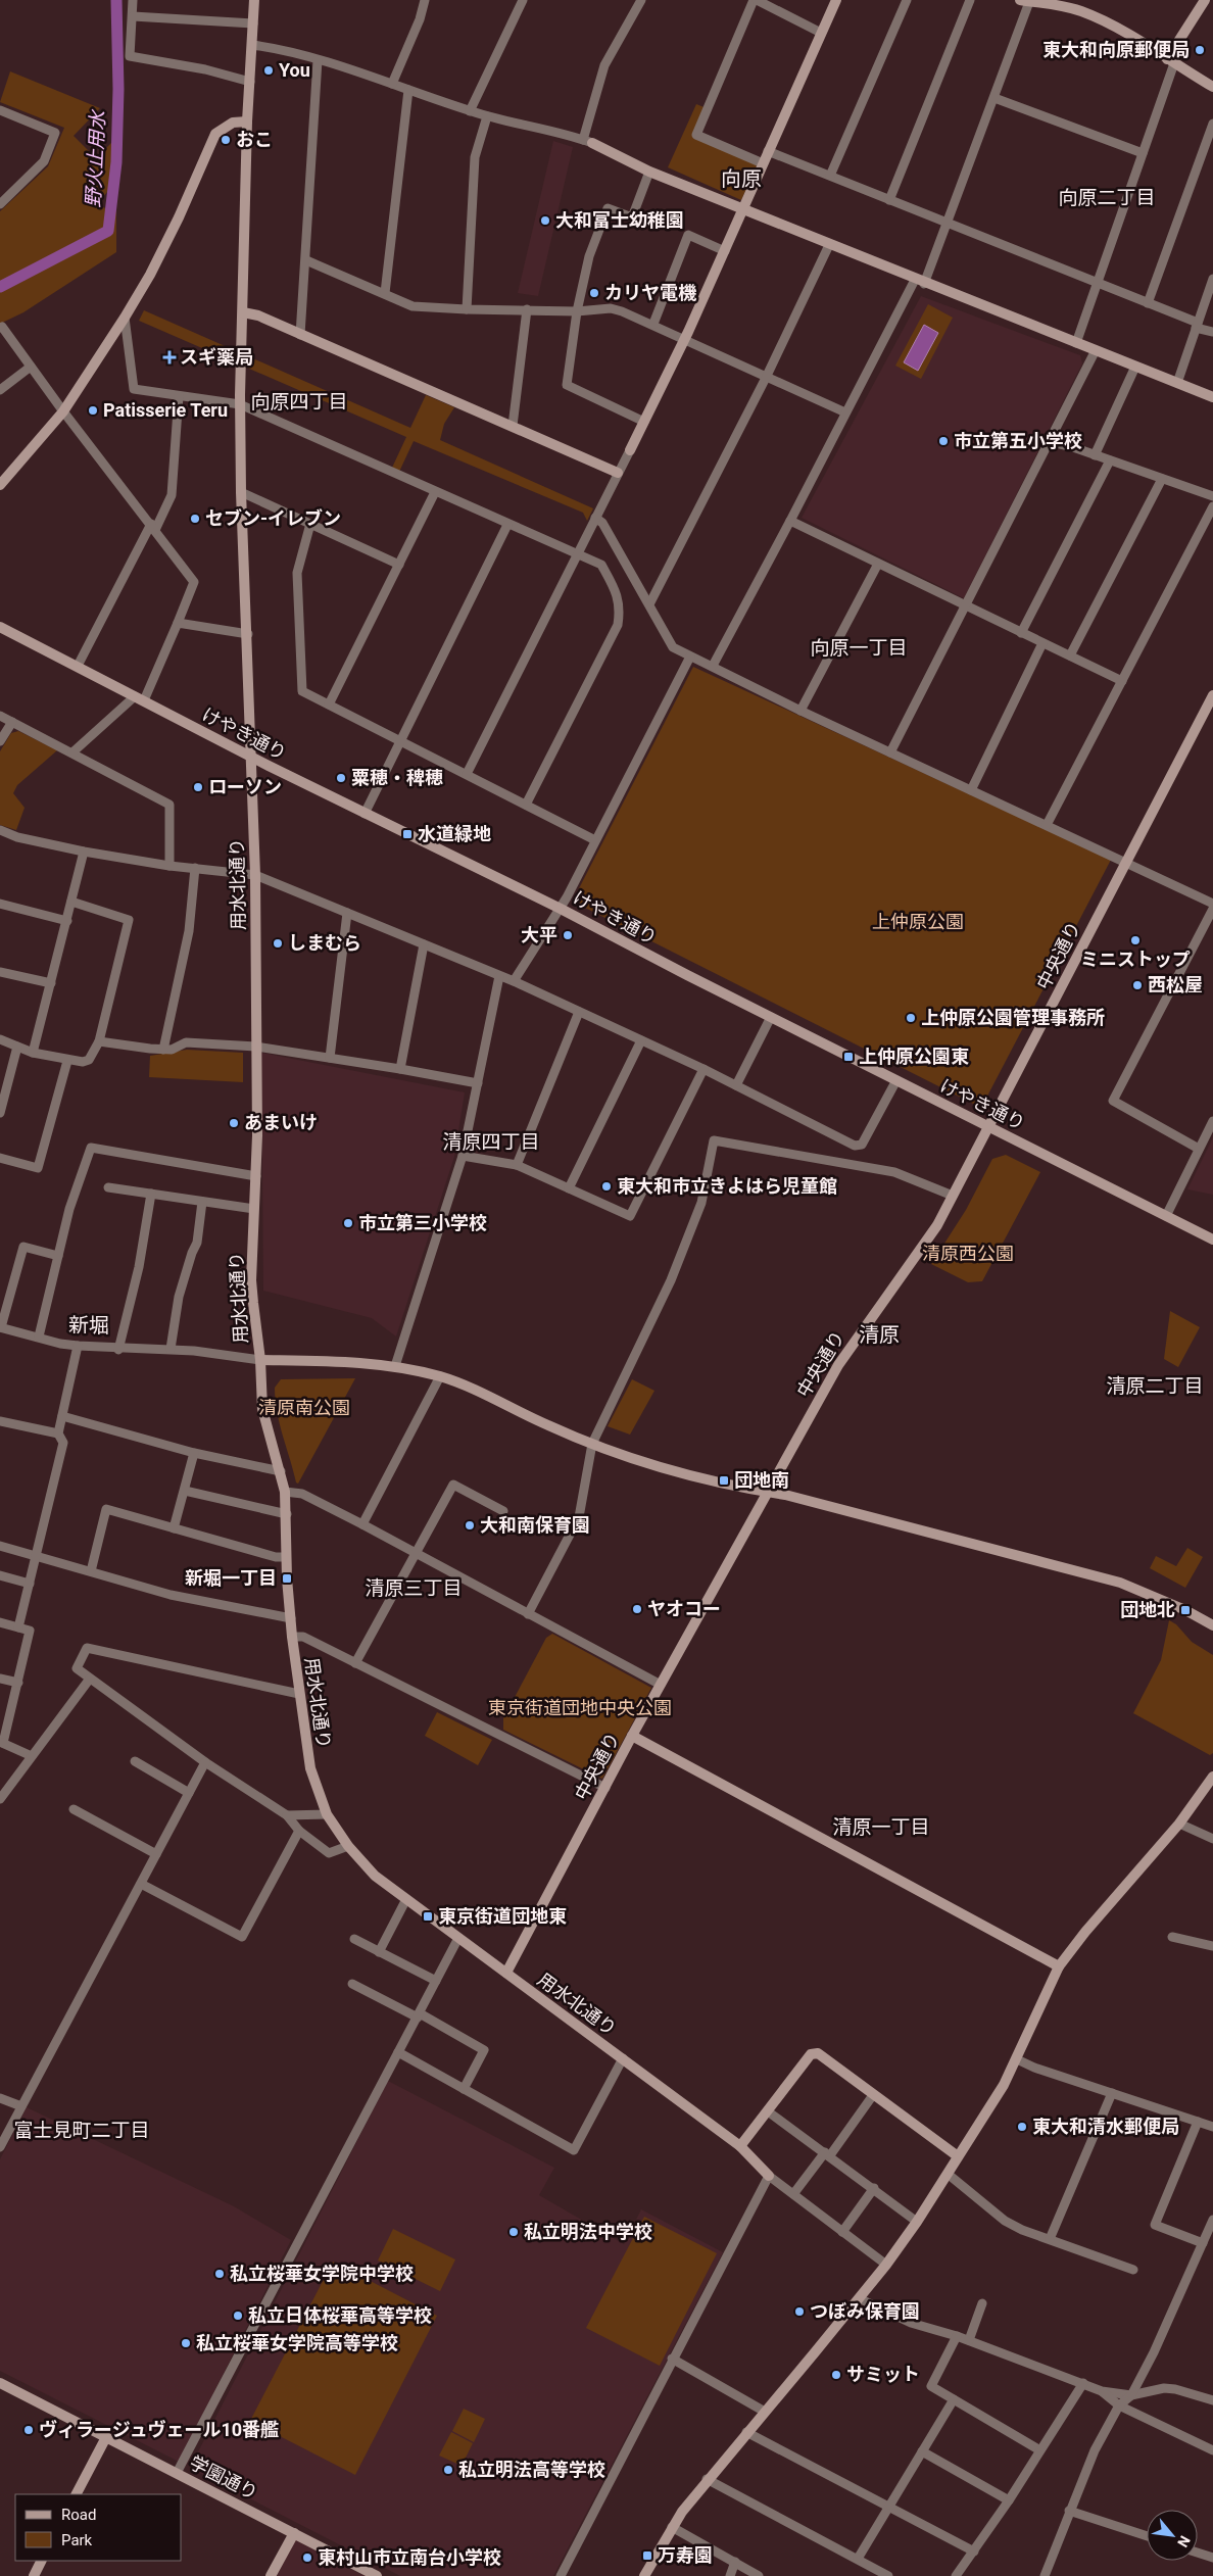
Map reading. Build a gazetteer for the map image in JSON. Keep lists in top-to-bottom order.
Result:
{
  "streets": {
    "street": [
      "けやき通り",
      "用水北通り",
      "中央通り",
      "学園通り"
    ]
  },
  "crossings": [
    ["けやき通り", "用水北通り"],
    ["けやき通り", "中央通り"],
    ["用水北通り", "中央通り"]
  ],
  "districts": [
    "向原",
    "向原二丁目",
    "向原四丁目",
    "向原一丁目",
    "清原四丁目",
    "新堀",
    "清原",
    "清原二丁目",
    "清原三丁目",
    "清原一丁目",
    "富士見町二丁目"
  ],
  "water": ["野火止用水"],
  "parks": [
    "上仲原公園",
    "清原西公園",
    "清原南公園",
    "東京街道団地中央公園"
  ],
  "places": {
    "other": [
      "東大和向原郵便局",
      "You",
      "おこ",
      "大和富士幼稚園",
      "カリヤ電機",
      "Patisserie Teru",
      "市立第五小学校",
      "セブン-イレブン",
      "粟穂・稗穂",
      "ローソン",
      "大平",
      "ミニストップ",
      "しまむら",
      "西松屋",
      "上仲原公園管理事務所",
      "あまいけ",
      "東大和市立きよはら児童館",
      "市立第三小学校",
      "大和南保育園",
      "ヤオコー",
      "東大和清水郵便局",
      "私立明法中学校",
      "私立桜華女学院中学校",
      "つぼみ保育園",
      "私立日体桜華高等学校",
      "私立桜華女学院高等学校",
      "サミット",
      "ヴィラージュヴェール10番艦",
      "私立明法高等学校",
      "東村山市立南台小学校"
    ],
    "health": ["スギ薬局"],
    "transit": [
      "水道緑地",
      "上仲原公園東",
      "団地南",
      "新堀一丁目",
      "団地北",
      "東京街道団地東",
      "万寿園"
    ]
  },
  "legend": ["Road", "Park"],
  "north": "bottom right"
}
